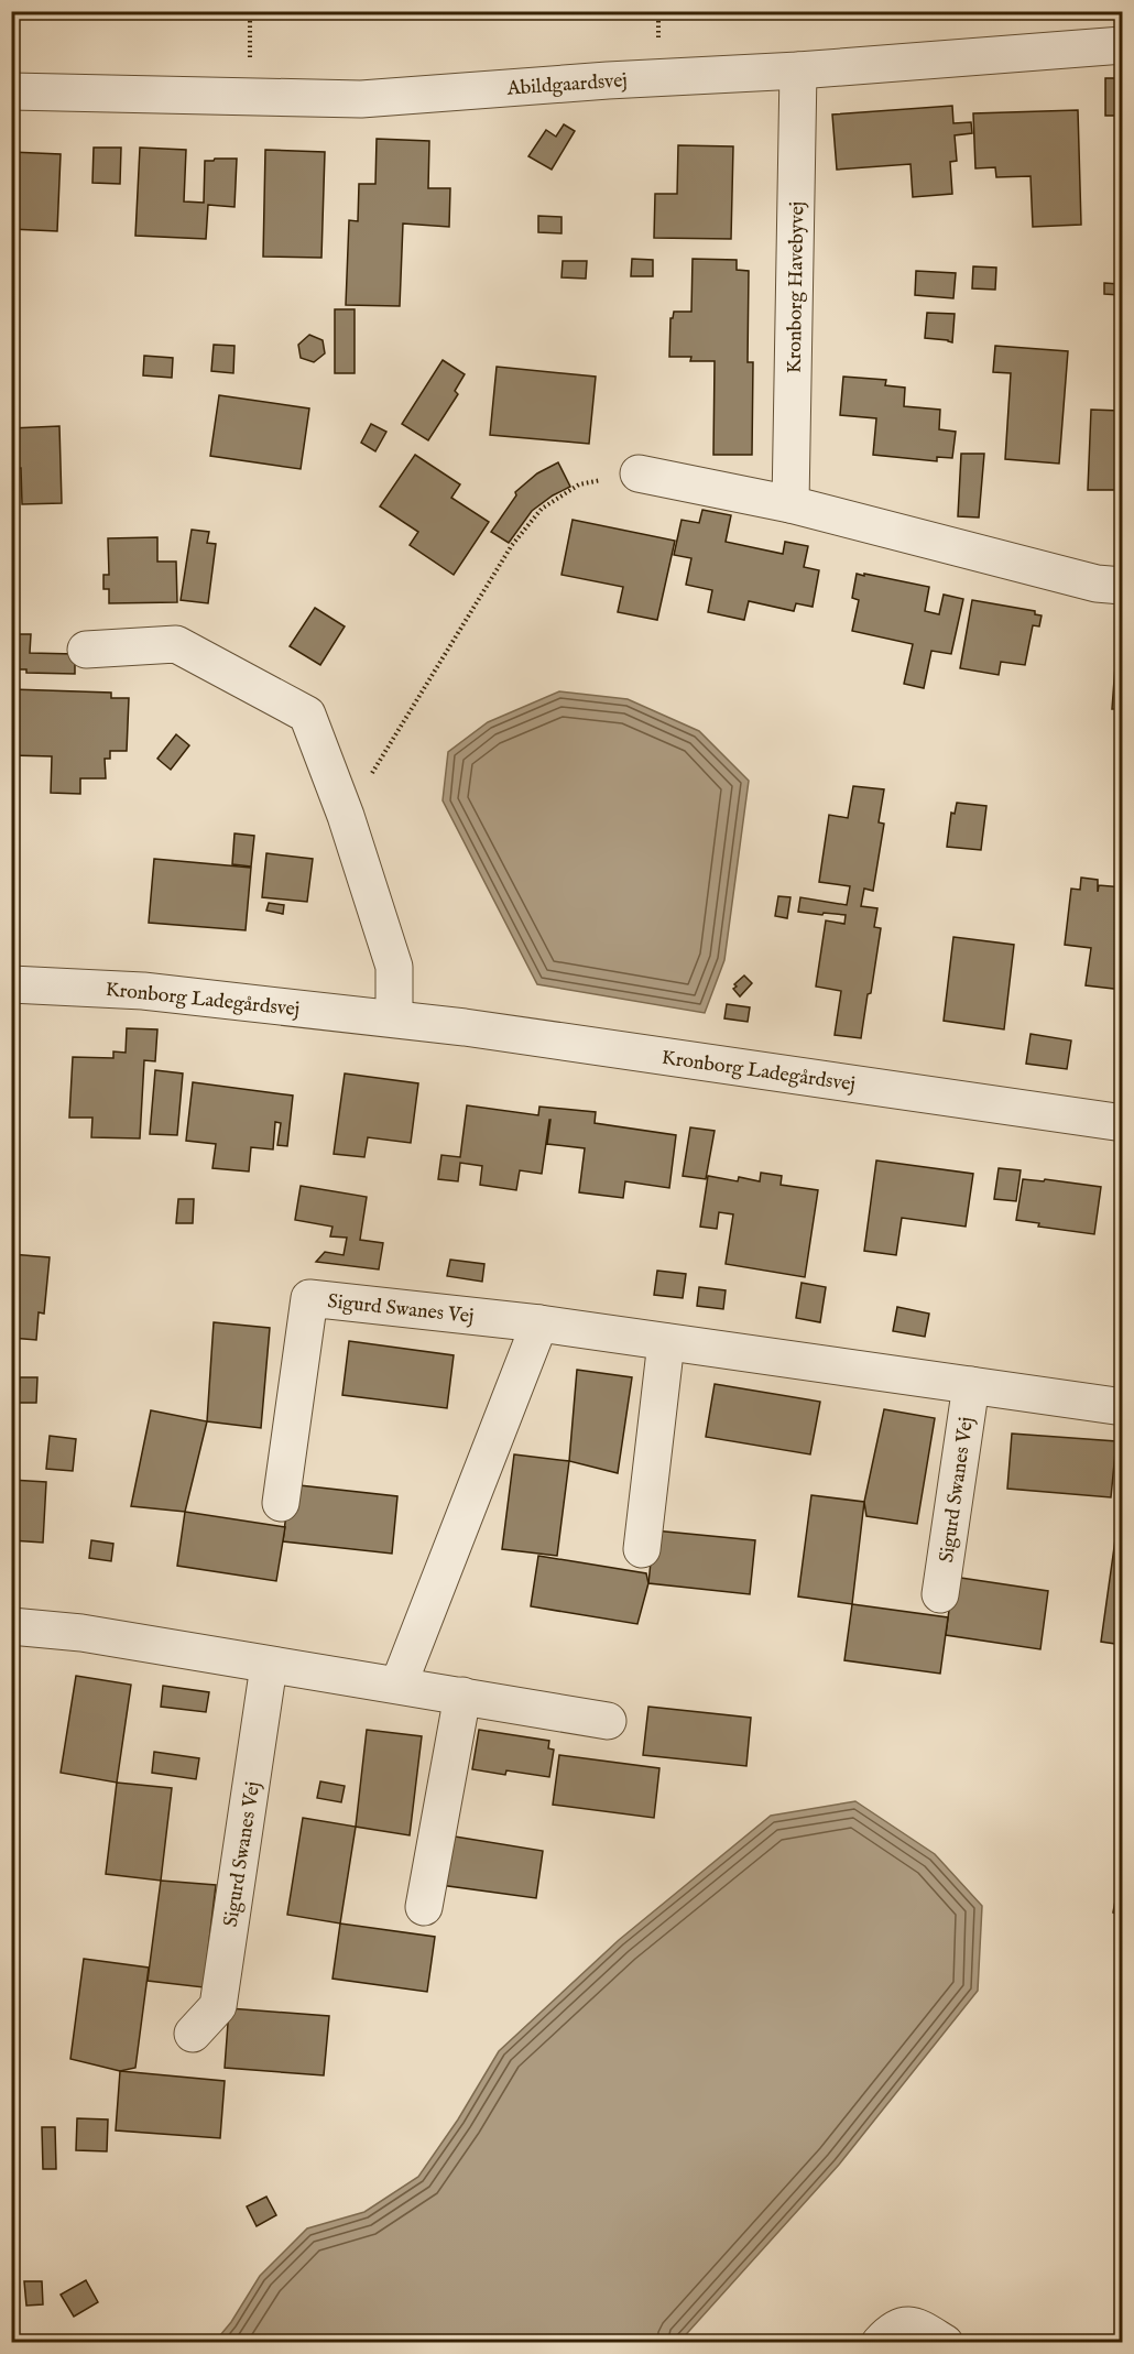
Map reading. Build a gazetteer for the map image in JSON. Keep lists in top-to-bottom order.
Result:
{
  "streets": {
    "street": [
      "Abildgaardsvej",
      "Kronborg Havebyvej",
      "Kronborg Ladegårdsvej",
      "Sigurd Swanes Vej"
    ]
  },
  "crossings": [
    ["Abildgaardsvej", "Kronborg Havebyvej"]
  ]
}
